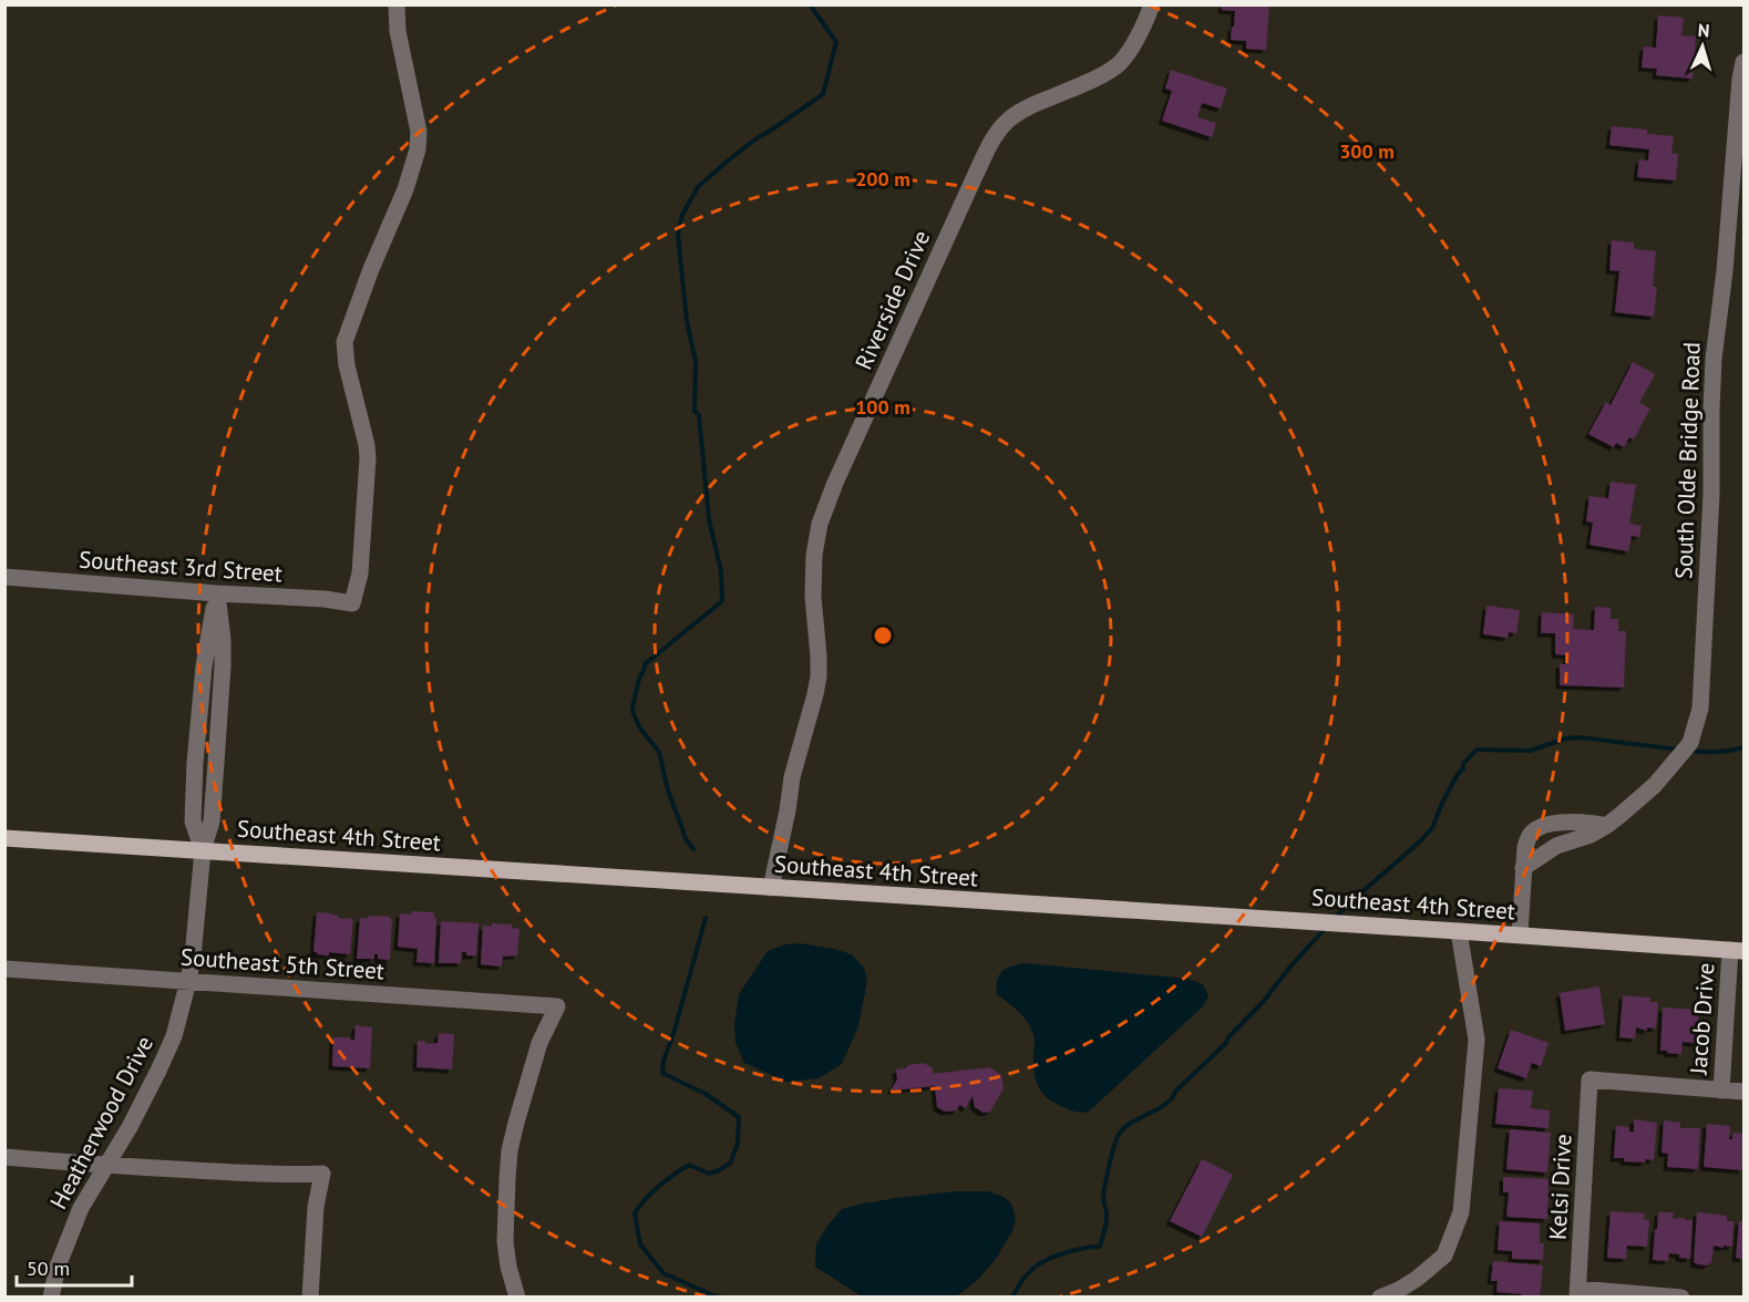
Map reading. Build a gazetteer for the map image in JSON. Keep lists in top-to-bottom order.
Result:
{
  "streets": {
    "main road": ["Southeast 4th Street"],
    "street": [
      "Riverside Drive",
      "South Olde Bridge Road",
      "Southeast 3rd Street",
      "Southeast 5th Street",
      "Jacob Drive",
      "Heatherwood Drive",
      "Kelsi Drive"
    ]
  },
  "crossings": [
    ["Riverside Drive", "Southeast 4th Street"],
    ["Southeast 3rd Street", "Heatherwood Drive"],
    ["Southeast 4th Street", "Jacob Drive"],
    ["Southeast 4th Street", "Heatherwood Drive"],
    ["Southeast 5th Street", "Heatherwood Drive"],
    ["Jacob Drive", "Kelsi Drive"]
  ],
  "scale_bar": "50 m",
  "north": "top",
  "rings": ["300 m", "200 m", "100 m"]
}
